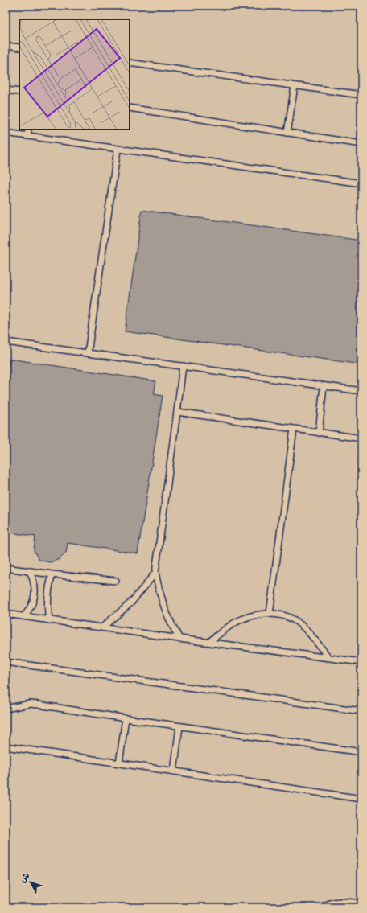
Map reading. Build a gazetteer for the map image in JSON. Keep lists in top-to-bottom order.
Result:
{
  "north": "top left"
}
